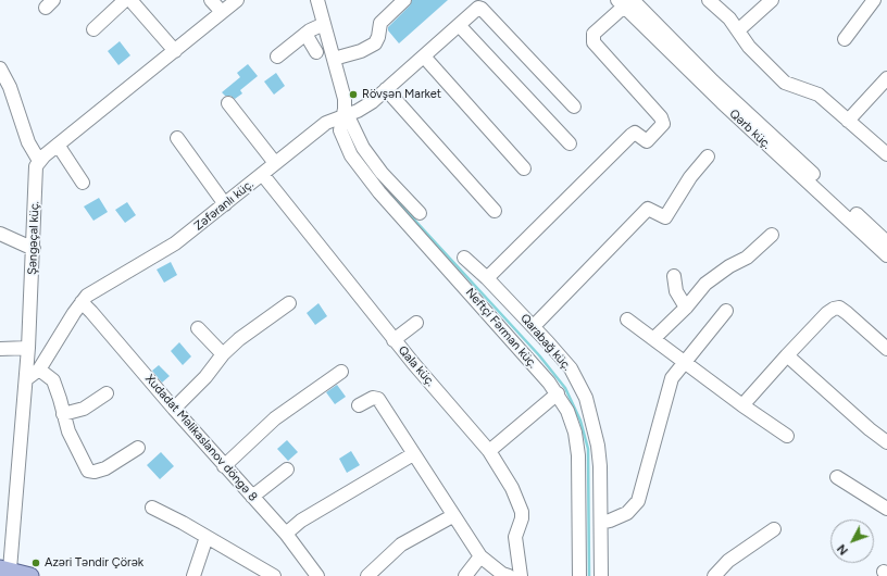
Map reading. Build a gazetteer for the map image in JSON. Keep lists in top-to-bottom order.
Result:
{
  "streets": {
    "street": [
      "Qərb küç.",
      "Zəfəranlı küç.",
      "Şəngəçal küç.",
      "Neftçi Fərman küç.",
      "Qarabağ küç.",
      "Qala küç.",
      "Xudadat Məlikaslanov döngə 8"
    ]
  },
  "crossings": [
    ["Zəfəranlı küç.", "Şəngəçal küç."],
    ["Zəfəranlı küç.", "Neftçi Fərman küç."],
    ["Zəfəranlı küç.", "Qala küç."],
    ["Zəfəranlı küç.", "Xudadat Məlikaslanov döngə 8"]
  ],
  "places": ["Rövşən Market", "Azəri Təndir Çörək"],
  "north": "bottom left"
}
